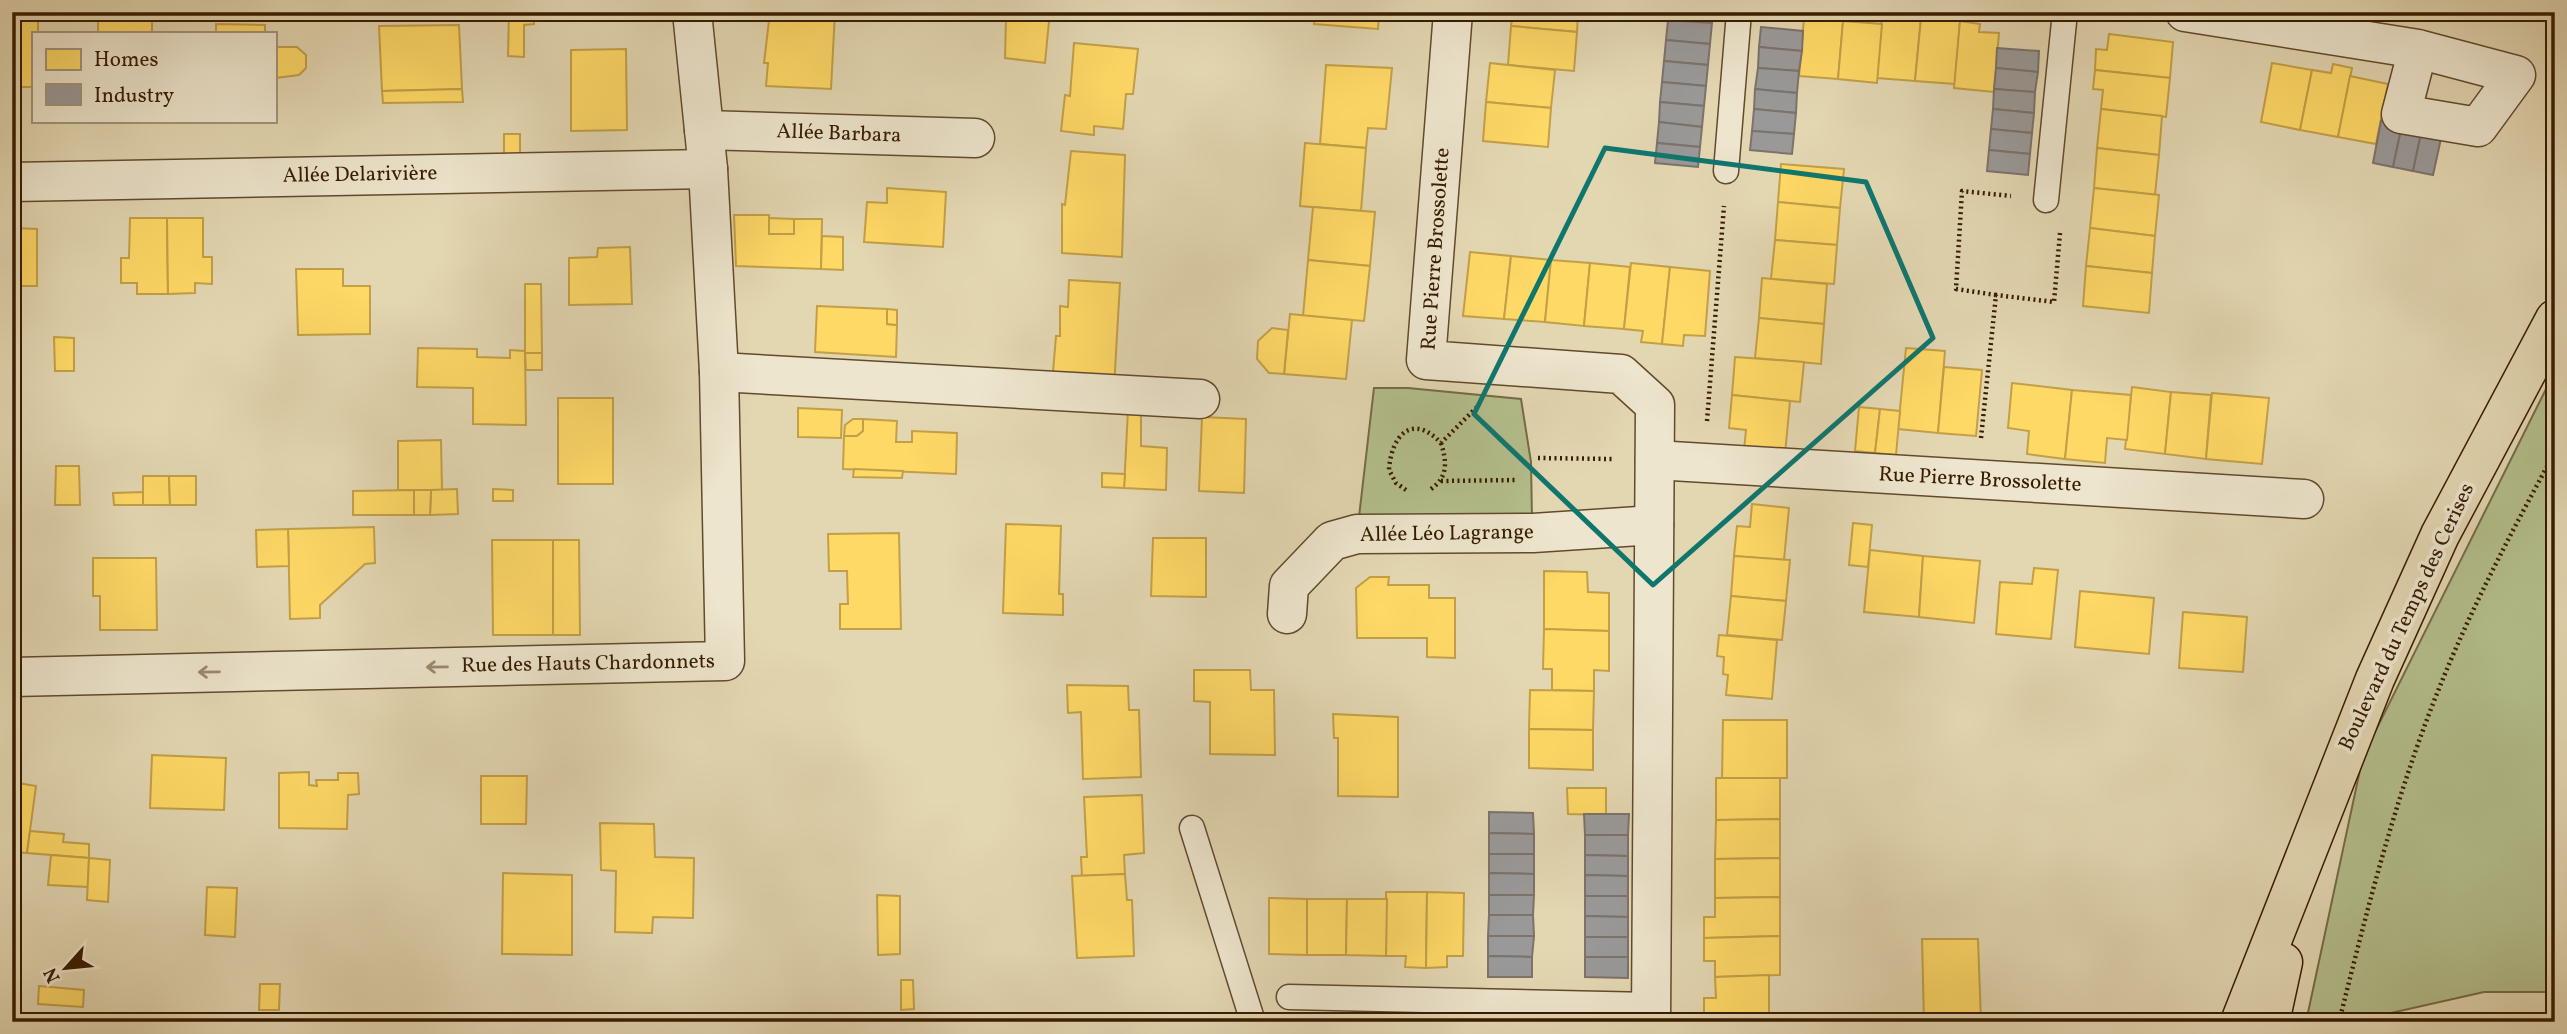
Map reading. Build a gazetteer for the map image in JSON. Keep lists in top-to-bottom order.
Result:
{
  "streets": {
    "main road": ["Boulevard du Temps des Cerises"],
    "street": [
      "Allée Barbara",
      "Allée Delarivière",
      "Rue Pierre Brossolette",
      "Allée Léo Lagrange",
      "Rue des Hauts Chardonnets"
    ]
  },
  "crossings": [
    ["Allée Barbara", "Rue des Hauts Chardonnets"],
    ["Allée Delarivière", "Rue des Hauts Chardonnets"],
    ["Rue Pierre Brossolette", "Allée Léo Lagrange"]
  ],
  "legend": ["Homes", "Industry"],
  "north": "bottom left"
}
